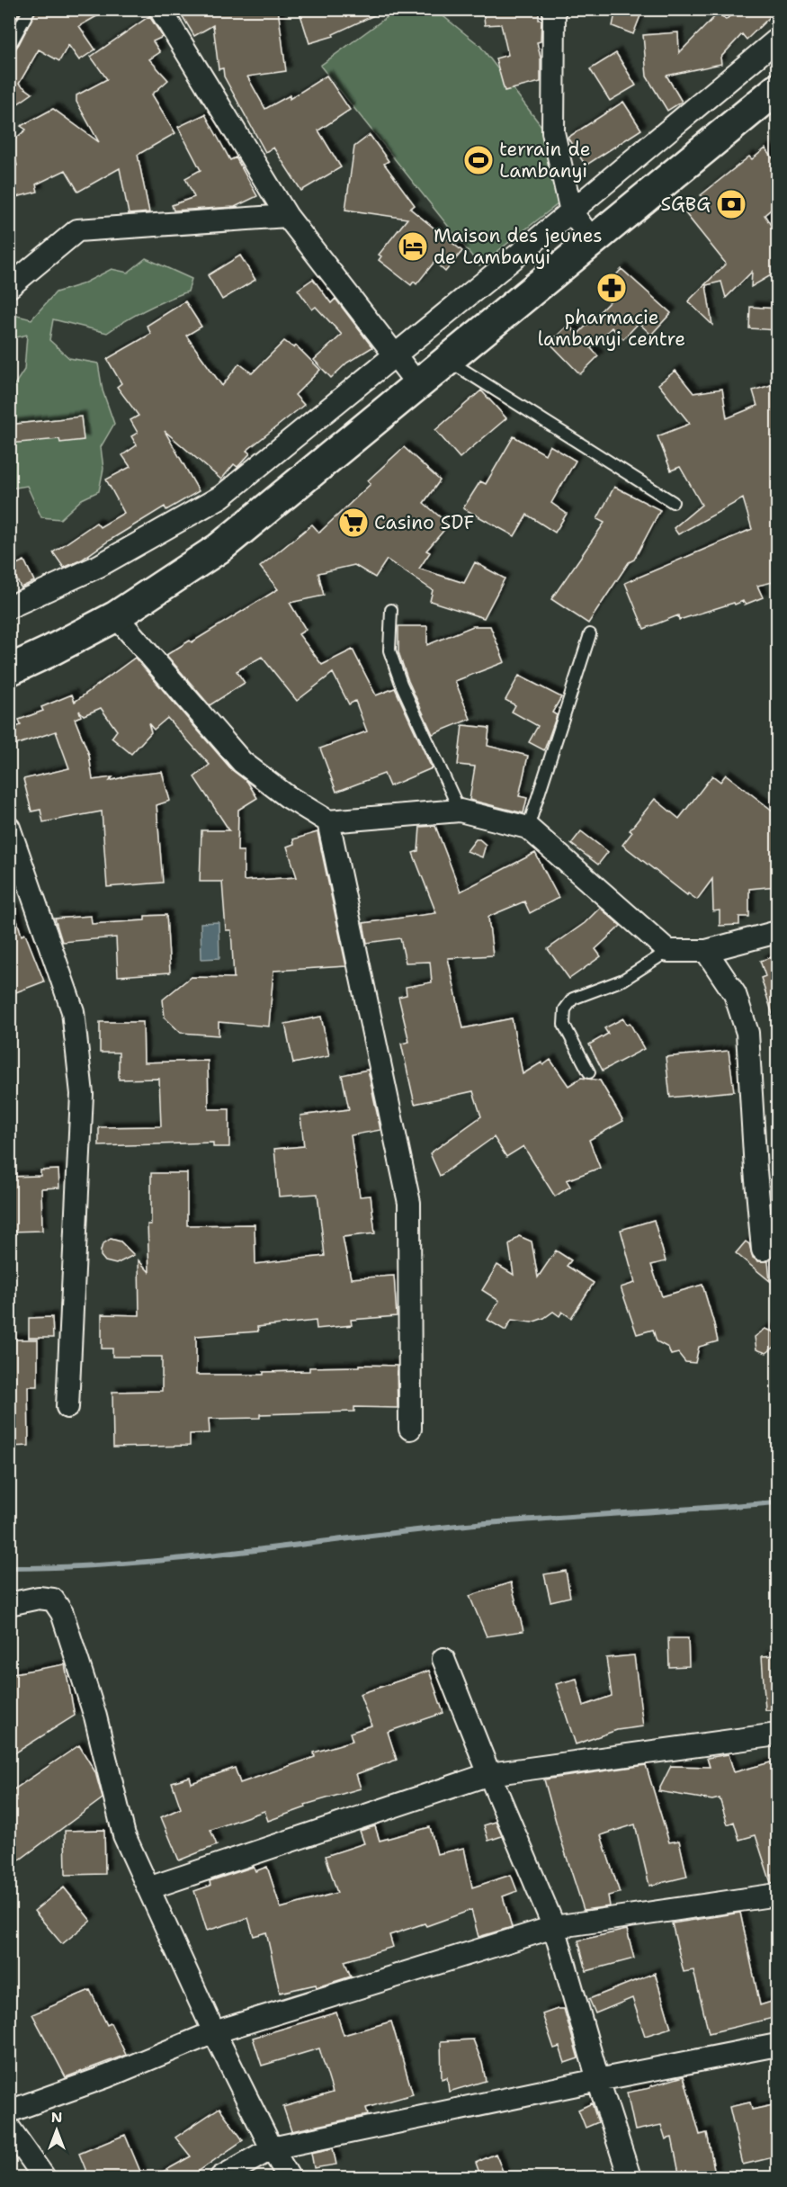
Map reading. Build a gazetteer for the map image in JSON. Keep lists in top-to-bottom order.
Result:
{
  "places": {
    "sports": ["terrain de Lambanyi"],
    "bank": ["SGBG"],
    "hotel": ["Maison des jeunes de Lambanyi"],
    "pharmacy": ["pharmacie lambanyi centre"],
    "supermarket": ["Casino SDF"]
  },
  "north": "top"
}
